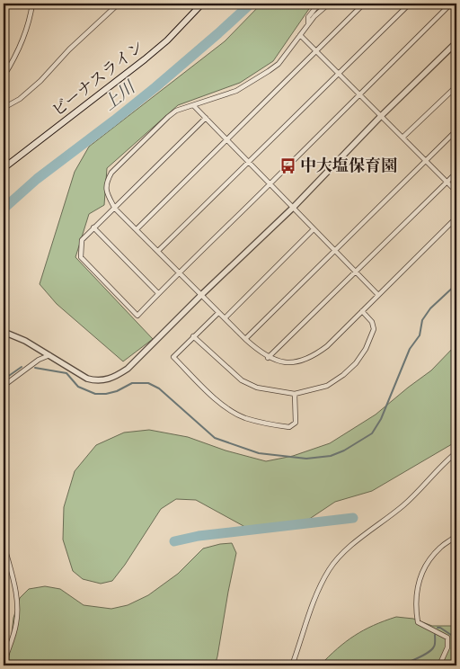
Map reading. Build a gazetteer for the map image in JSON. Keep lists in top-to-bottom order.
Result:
{
  "streets": {
    "main road": ["ビーナスライン"]
  },
  "water": ["上川"],
  "places": {
    "bus stop": ["中大塩保育園"]
  }
}
